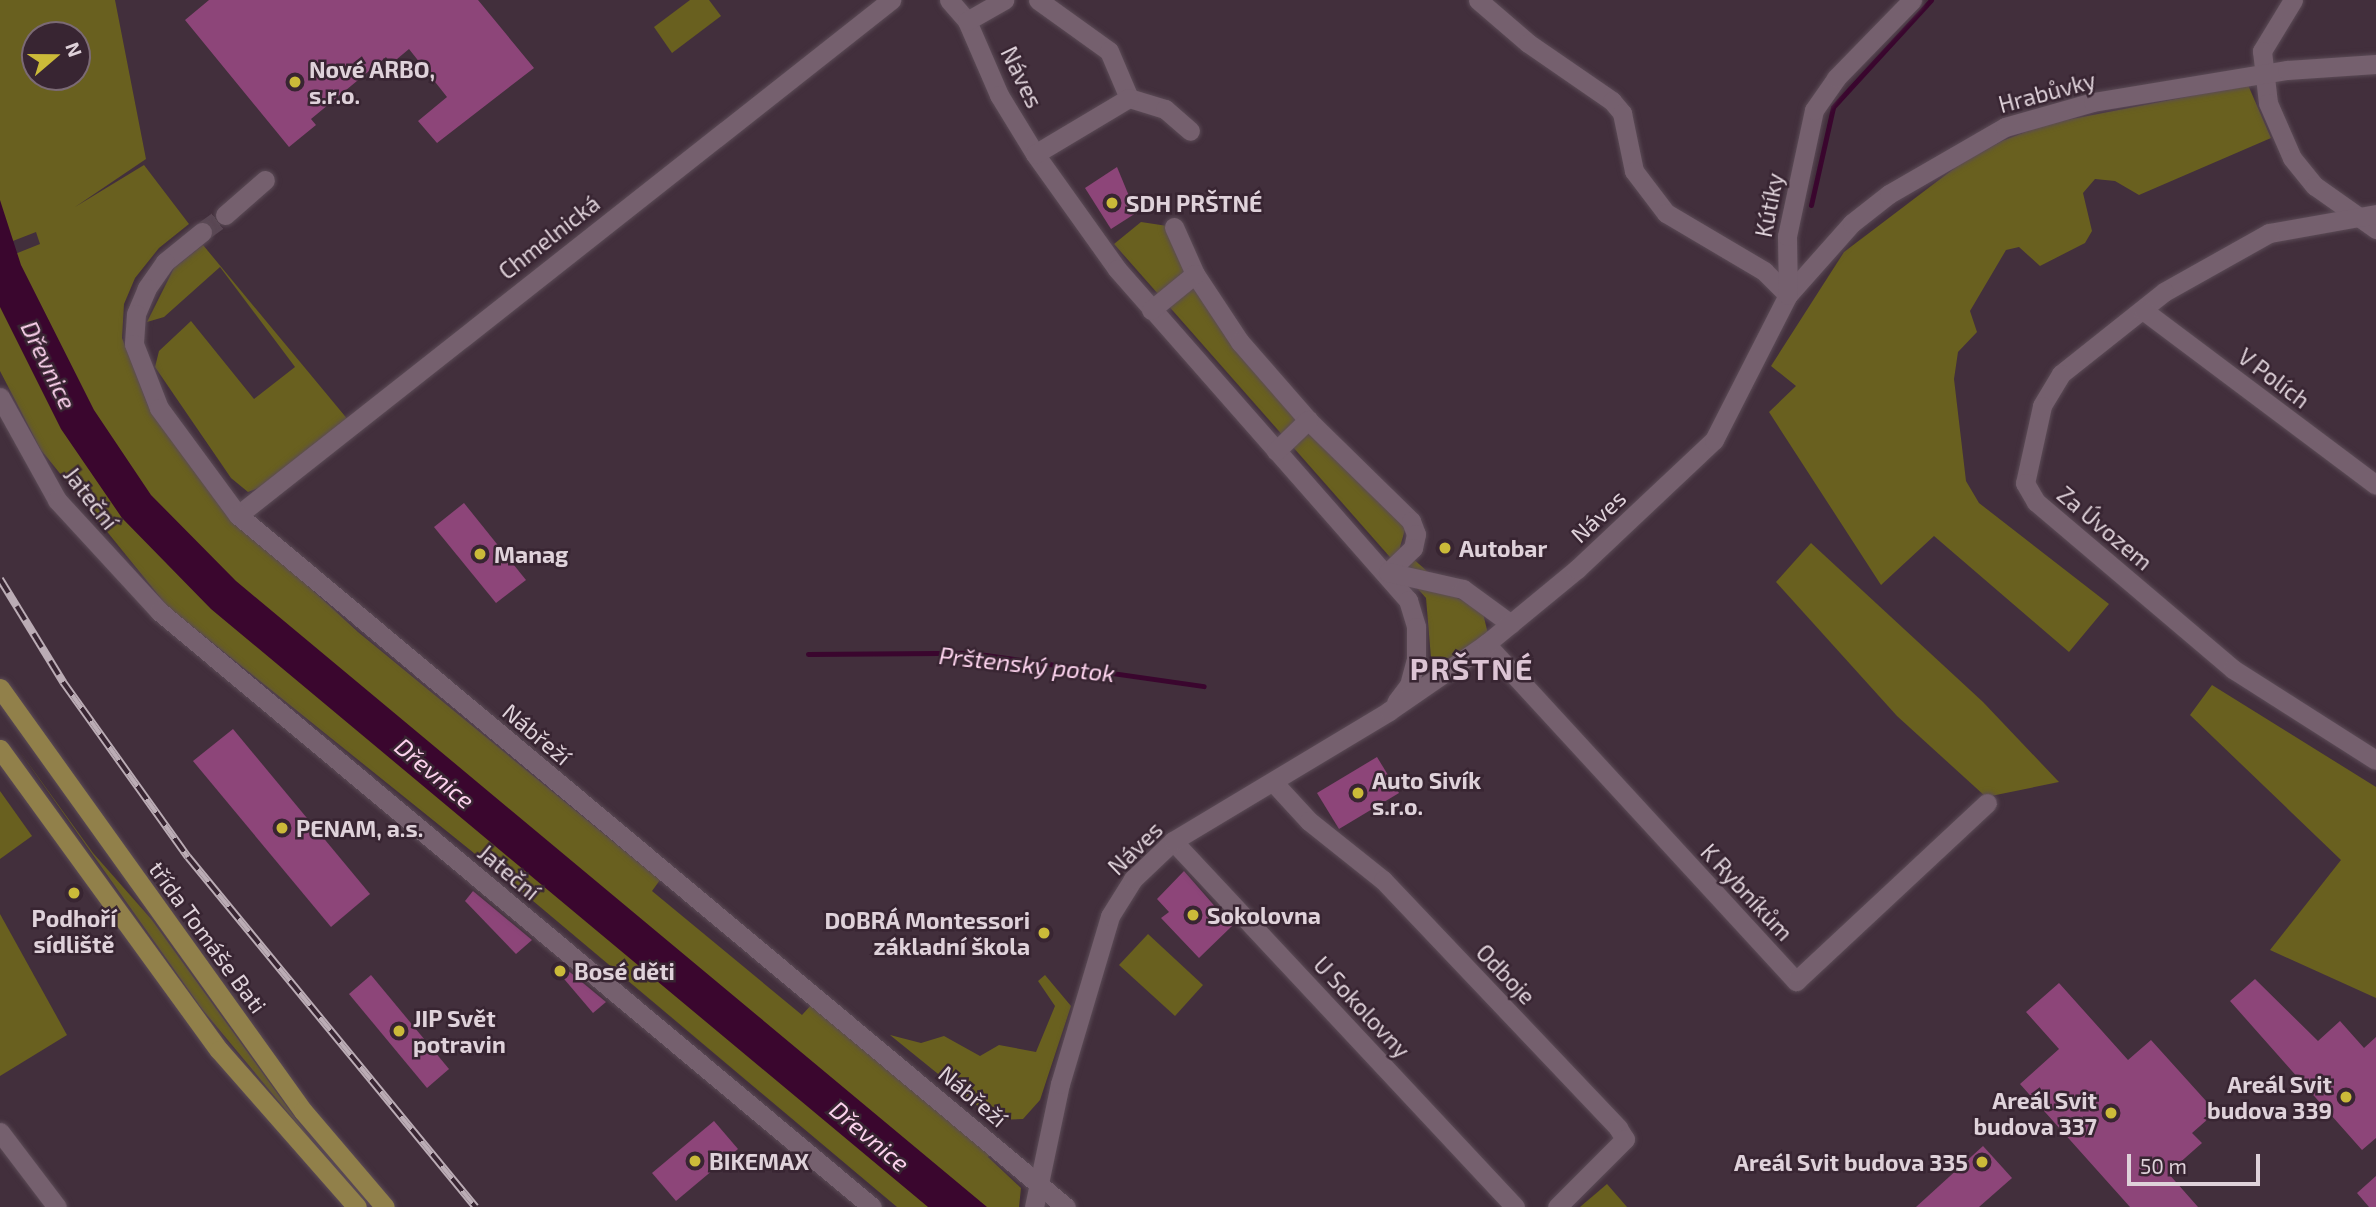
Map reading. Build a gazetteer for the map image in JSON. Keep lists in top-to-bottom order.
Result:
{
  "streets": {
    "main road": ["třída Tomáše Bati"],
    "street": [
      "Náves",
      "Hrabůvky",
      "Kútíky",
      "Chmelnická",
      "V Polích",
      "Jateční",
      "Za Úvozem",
      "Nábřeží",
      "K Rybníkům",
      "Odboje",
      "U Sokolovny"
    ]
  },
  "crossings": [
    ["Náves", "Kútíky"],
    ["Náves", "Nábřeží"],
    ["Náves", "K Rybníkům"],
    ["Náves", "Odboje"],
    ["Náves", "U Sokolovny"],
    ["Hrabůvky", "Kútíky"],
    ["Chmelnická", "Nábřeží"],
    ["V Polích", "Za Úvozem"]
  ],
  "districts": ["PRŠTNÉ"],
  "water": ["Dřevnice", "Prštenský potok"],
  "places": [
    "Nové ARBO, s.r.o.",
    "SDH PRŠTNÉ",
    "Autobar",
    "Manag",
    "Auto Sivík s.r.o.",
    "PENAM, a.s.",
    "Podhoří sídliště",
    "Sokolovna",
    "DOBRÁ Montessori základní škola",
    "Bosé děti",
    "JIP Svět potravin",
    "Areál Svit budova 339",
    "Areál Svit budova 337",
    "BIKEMAX",
    "Areál Svit budova 335"
  ],
  "scale_bar": "50 m",
  "north": "right"
}
